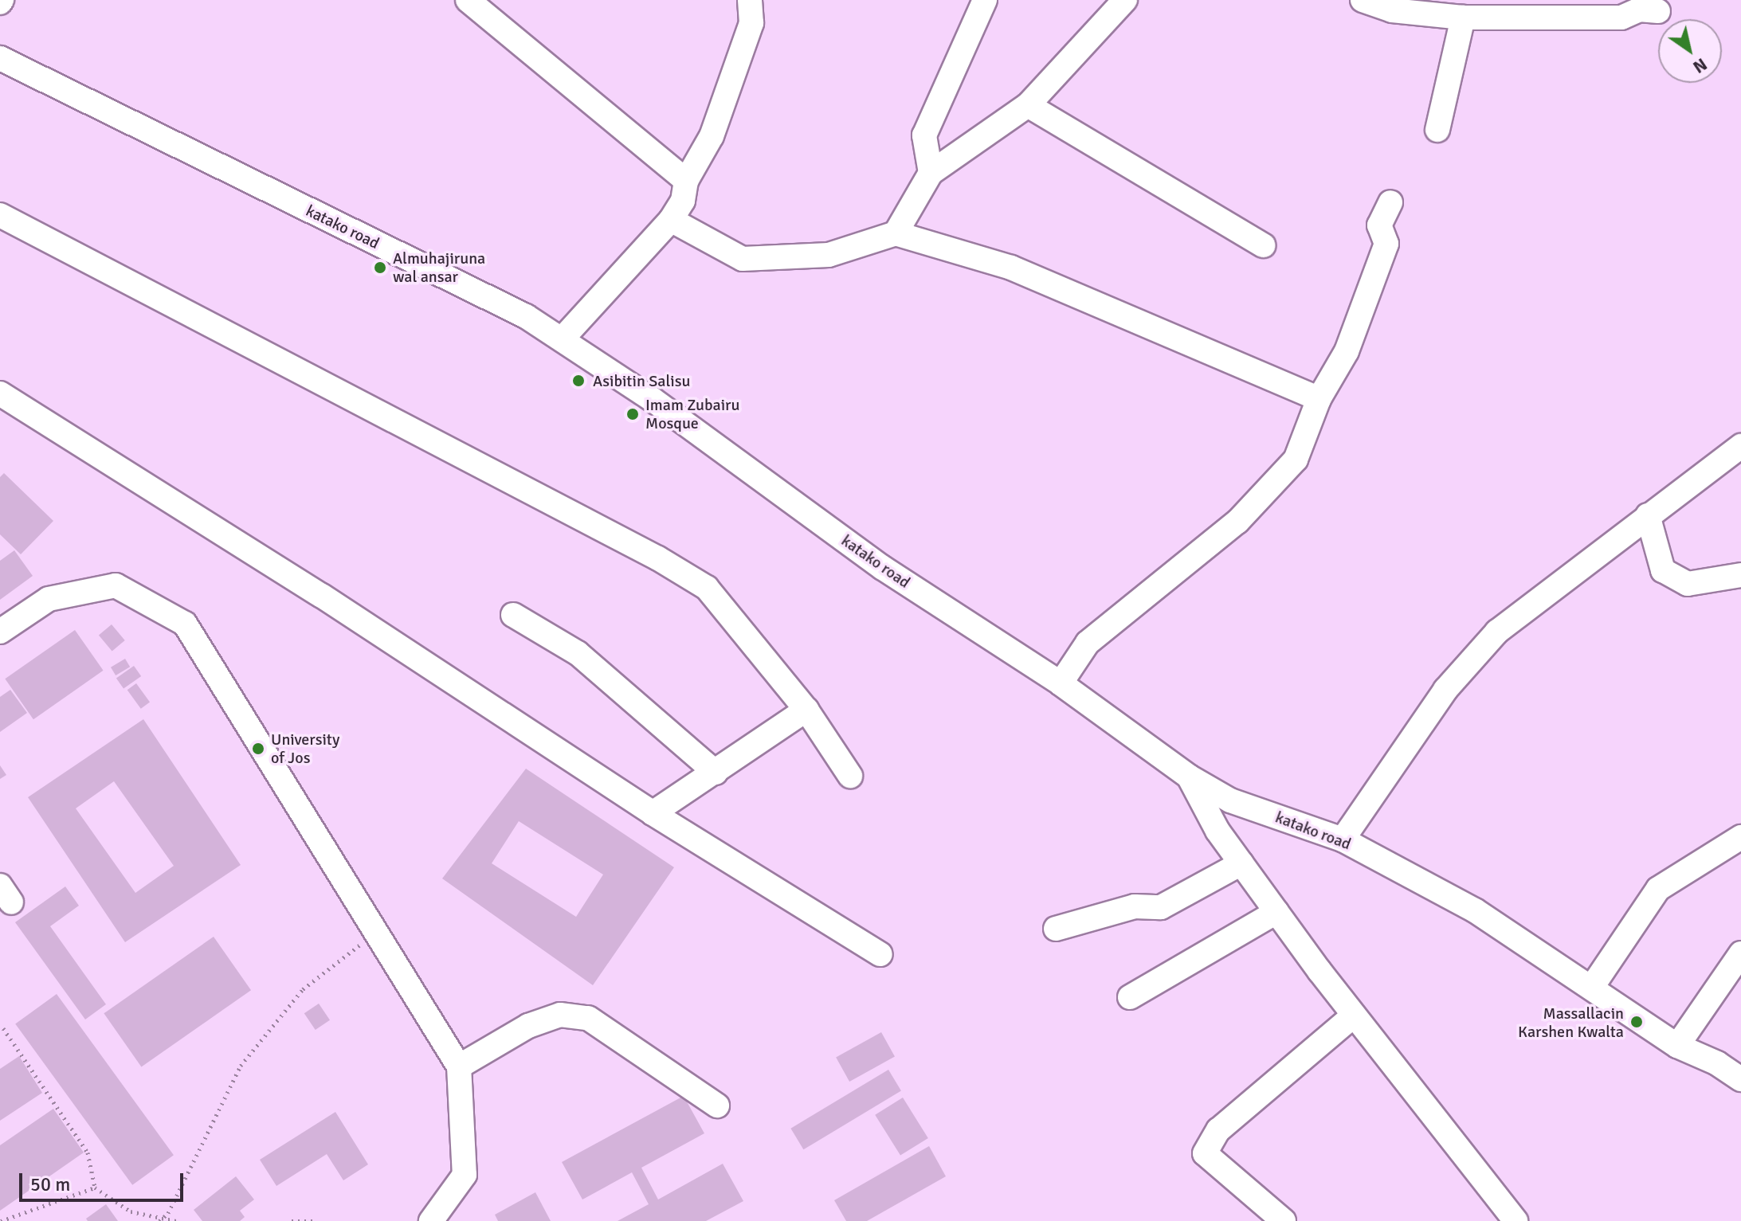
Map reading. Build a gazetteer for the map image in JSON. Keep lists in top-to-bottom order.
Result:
{
  "streets": {
    "street": ["katako road"]
  },
  "places": [
    "Almuhajiruna wal ansar",
    "Asibitin Salisu",
    "Imam Zubairu Mosque",
    "University of Jos",
    "Massallacin Karshen Kwalta"
  ],
  "scale_bar": "50 m",
  "north": "bottom right"
}
